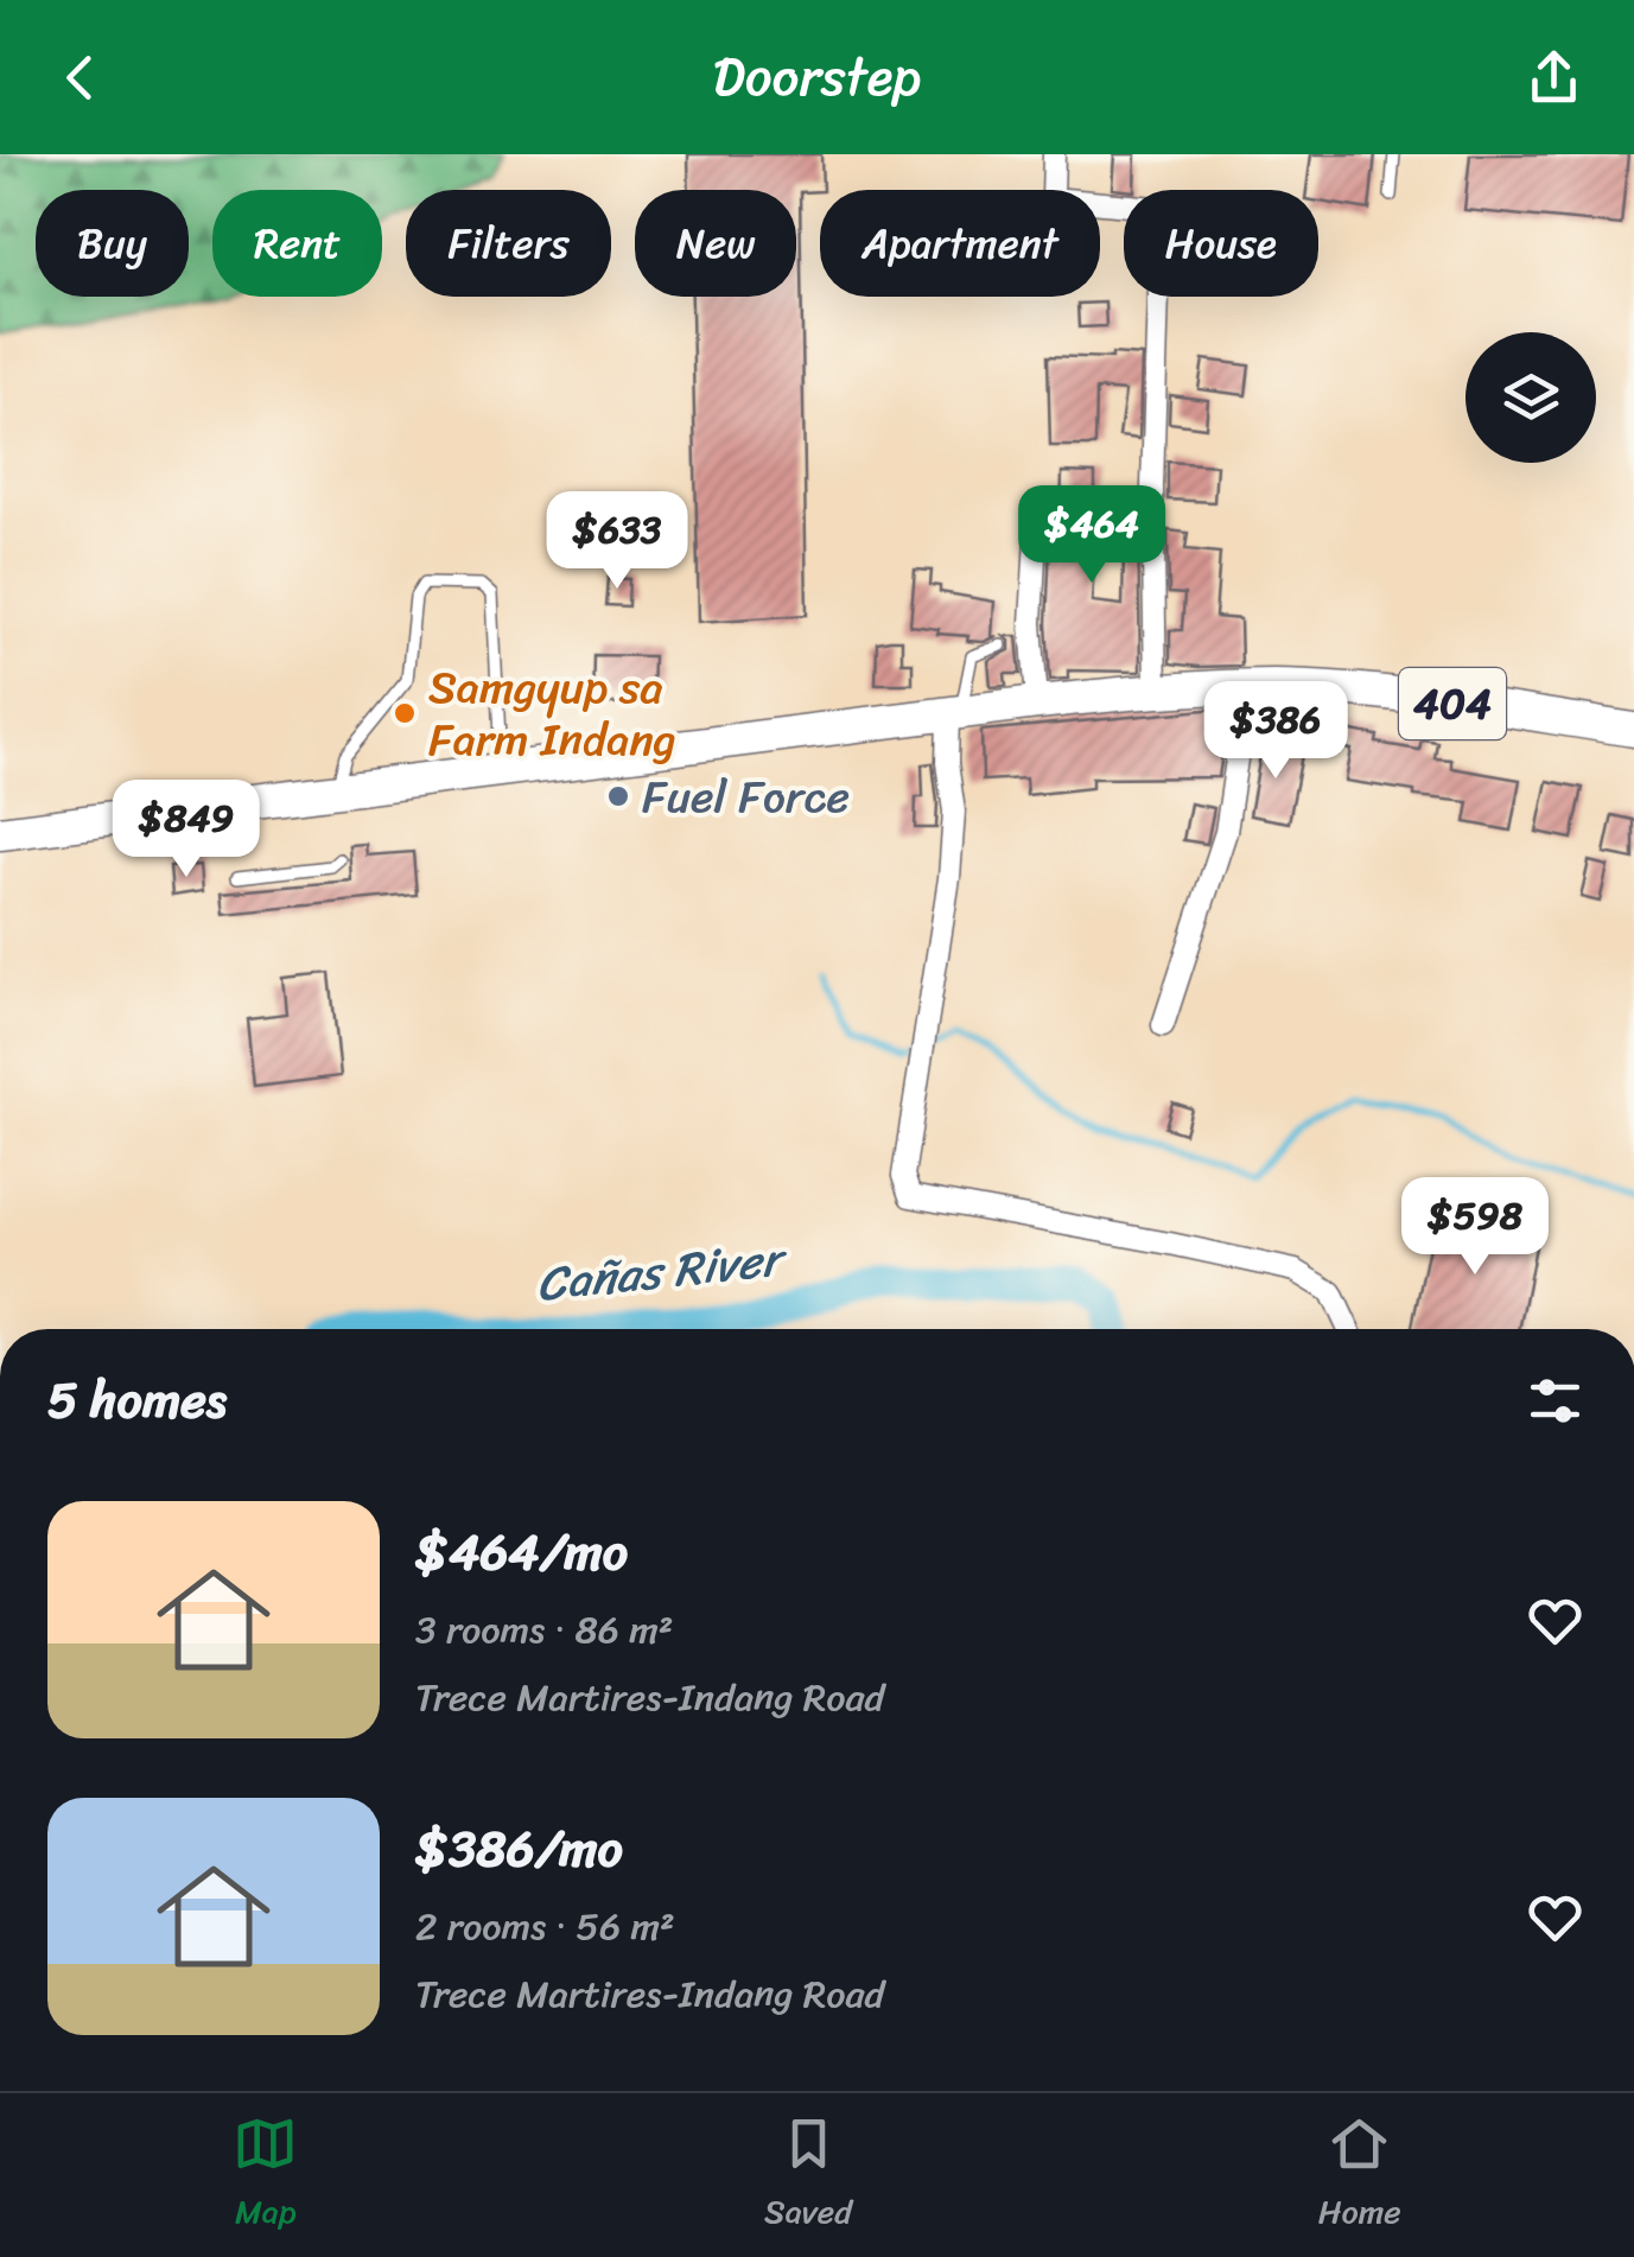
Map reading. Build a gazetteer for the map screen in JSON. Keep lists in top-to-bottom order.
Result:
{
  "streets": {
    "main road": ["404"]
  },
  "water": ["Cañas River"],
  "places": ["Samgyup sa Farm Indang", "Fuel Force"],
  "page": {
    "header": "Doorstep",
    "chip": [
      "Buy",
      "Rent",
      "Filters",
      "New",
      "Apartment",
      "House"
    ],
    "price": [
      "$464",
      "$633",
      "$386",
      "$849",
      "$598"
    ],
    "heading": "5 homes",
    "list": [
      {
        "name": "$464/mo",
        "note": "3 rooms · 86 m² · Trece Martires-Indang Road"
      },
      {
        "name": "$386/mo",
        "note": "2 rooms · 56 m² · Trece Martires-Indang Road"
      }
    ],
    "tabs": ["Map", "Saved", "Home"]
  }
}
